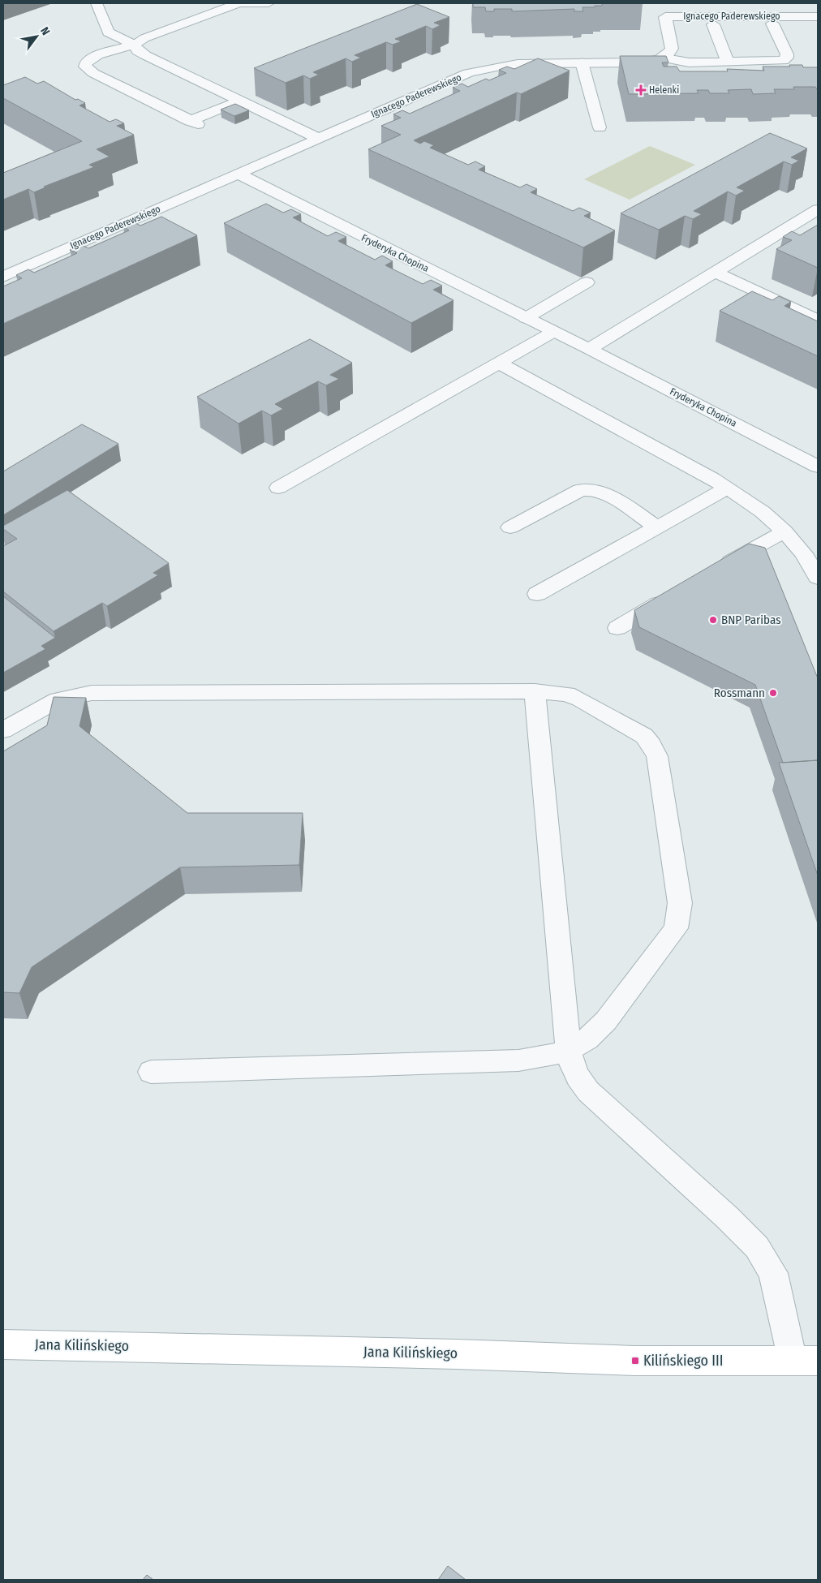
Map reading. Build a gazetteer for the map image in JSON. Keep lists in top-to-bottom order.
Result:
{
  "streets": {
    "main road": ["Jana Kilińskiego"],
    "street": ["Ignacego Paderewskiego", "Fryderyka Chopina"]
  },
  "crossings": [
    ["Ignacego Paderewskiego", "Fryderyka Chopina"]
  ],
  "places": {
    "health": ["Helenki"],
    "other": ["BNP Paribas", "Rossmann"],
    "transit": ["Kilińskiego III"]
  },
  "north": "top right"
}
